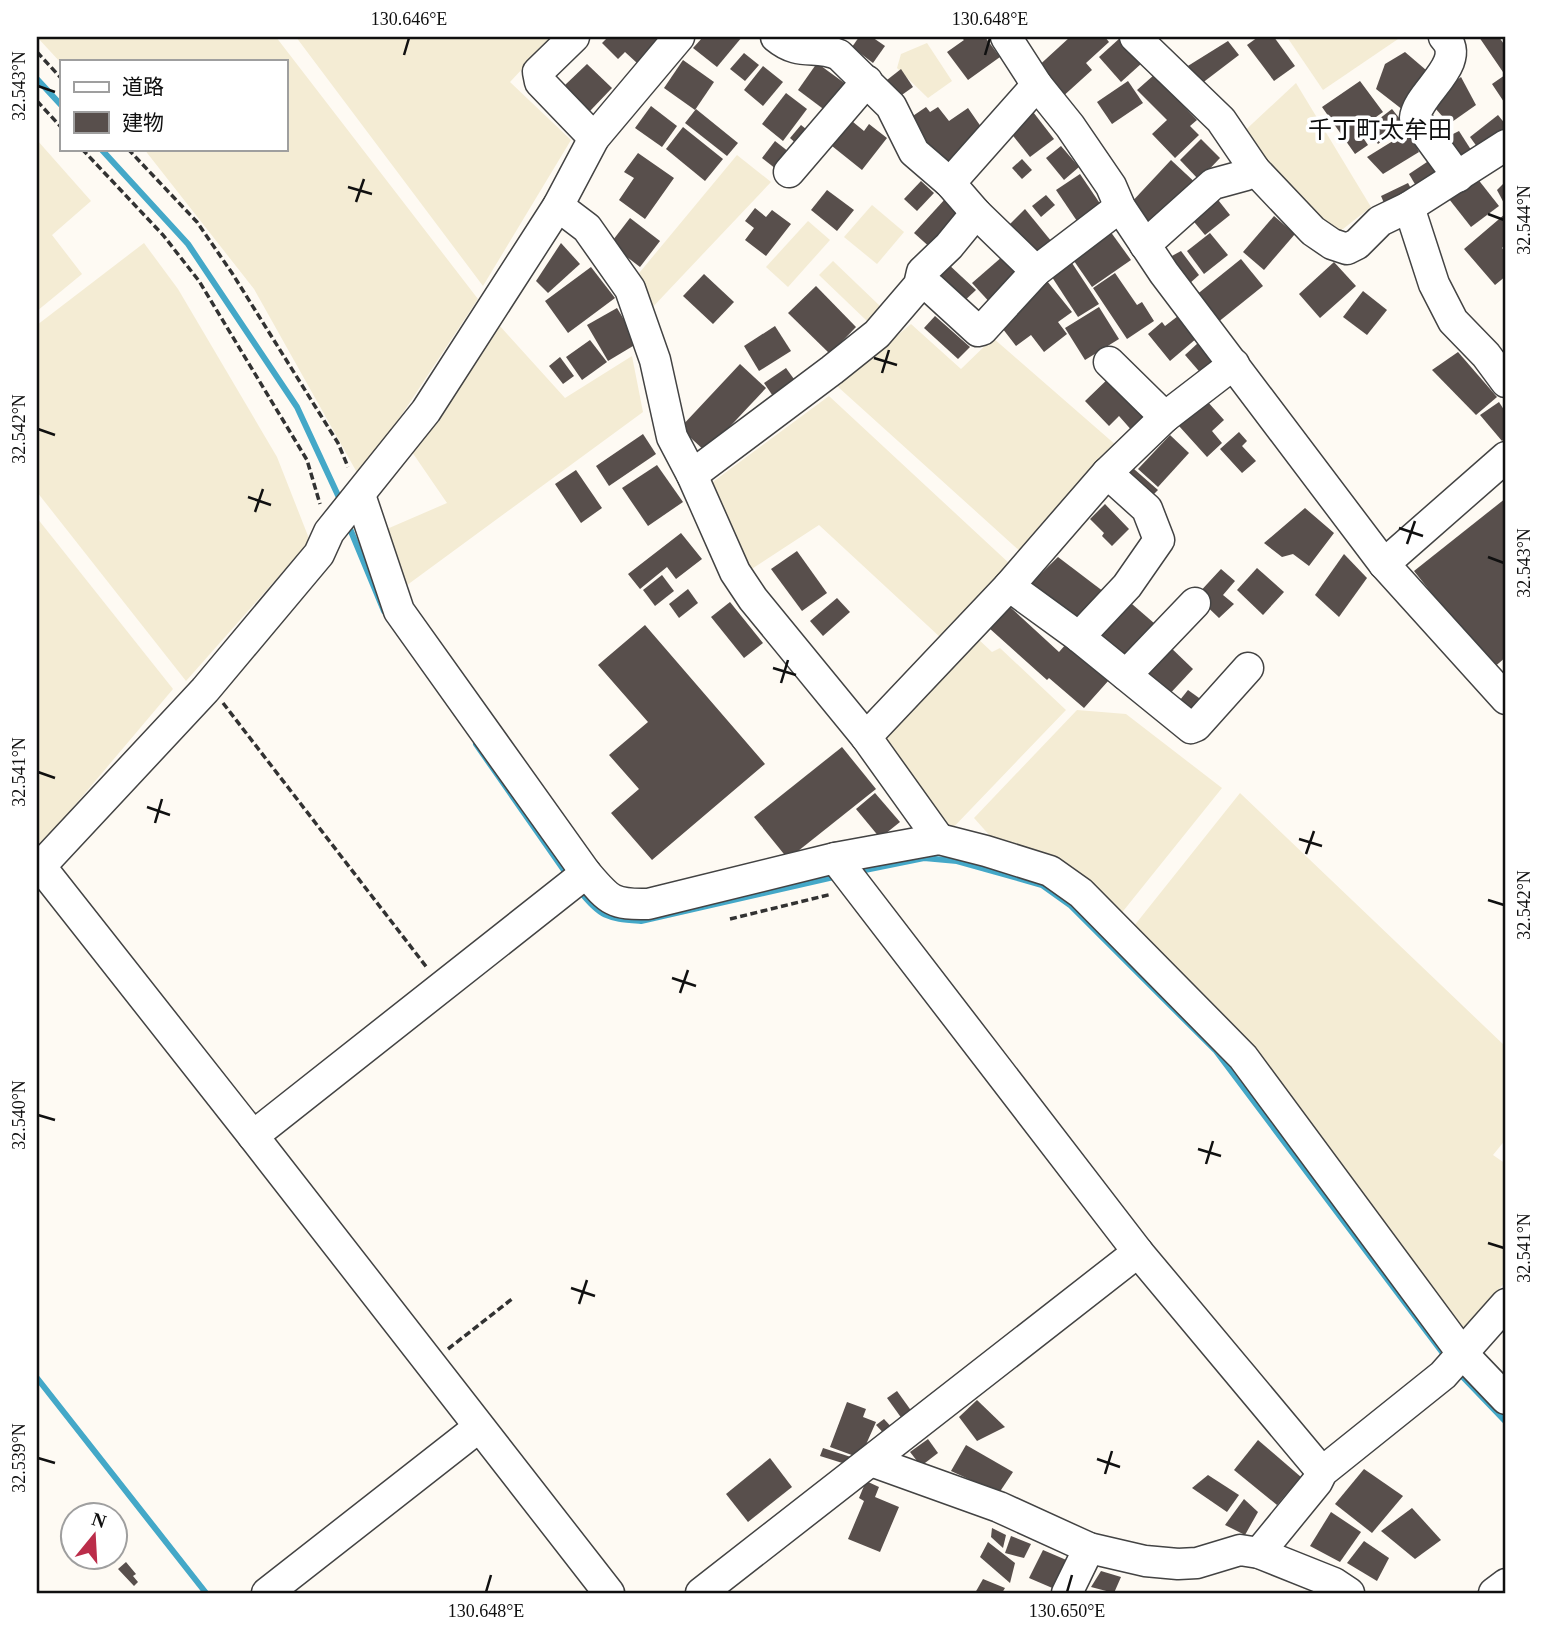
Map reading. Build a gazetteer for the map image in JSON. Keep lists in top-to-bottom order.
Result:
{
  "districts": ["千丁町太牟田"],
  "legend": ["道路", "建物"],
  "north": "top",
  "coordinates": [
    "130.646°E",
    "130.648°E",
    "32.543°N",
    "32.544°N",
    "32.542°N",
    "32.541°N",
    "32.540°N",
    "32.539°N",
    "130.650°E"
  ]
}
